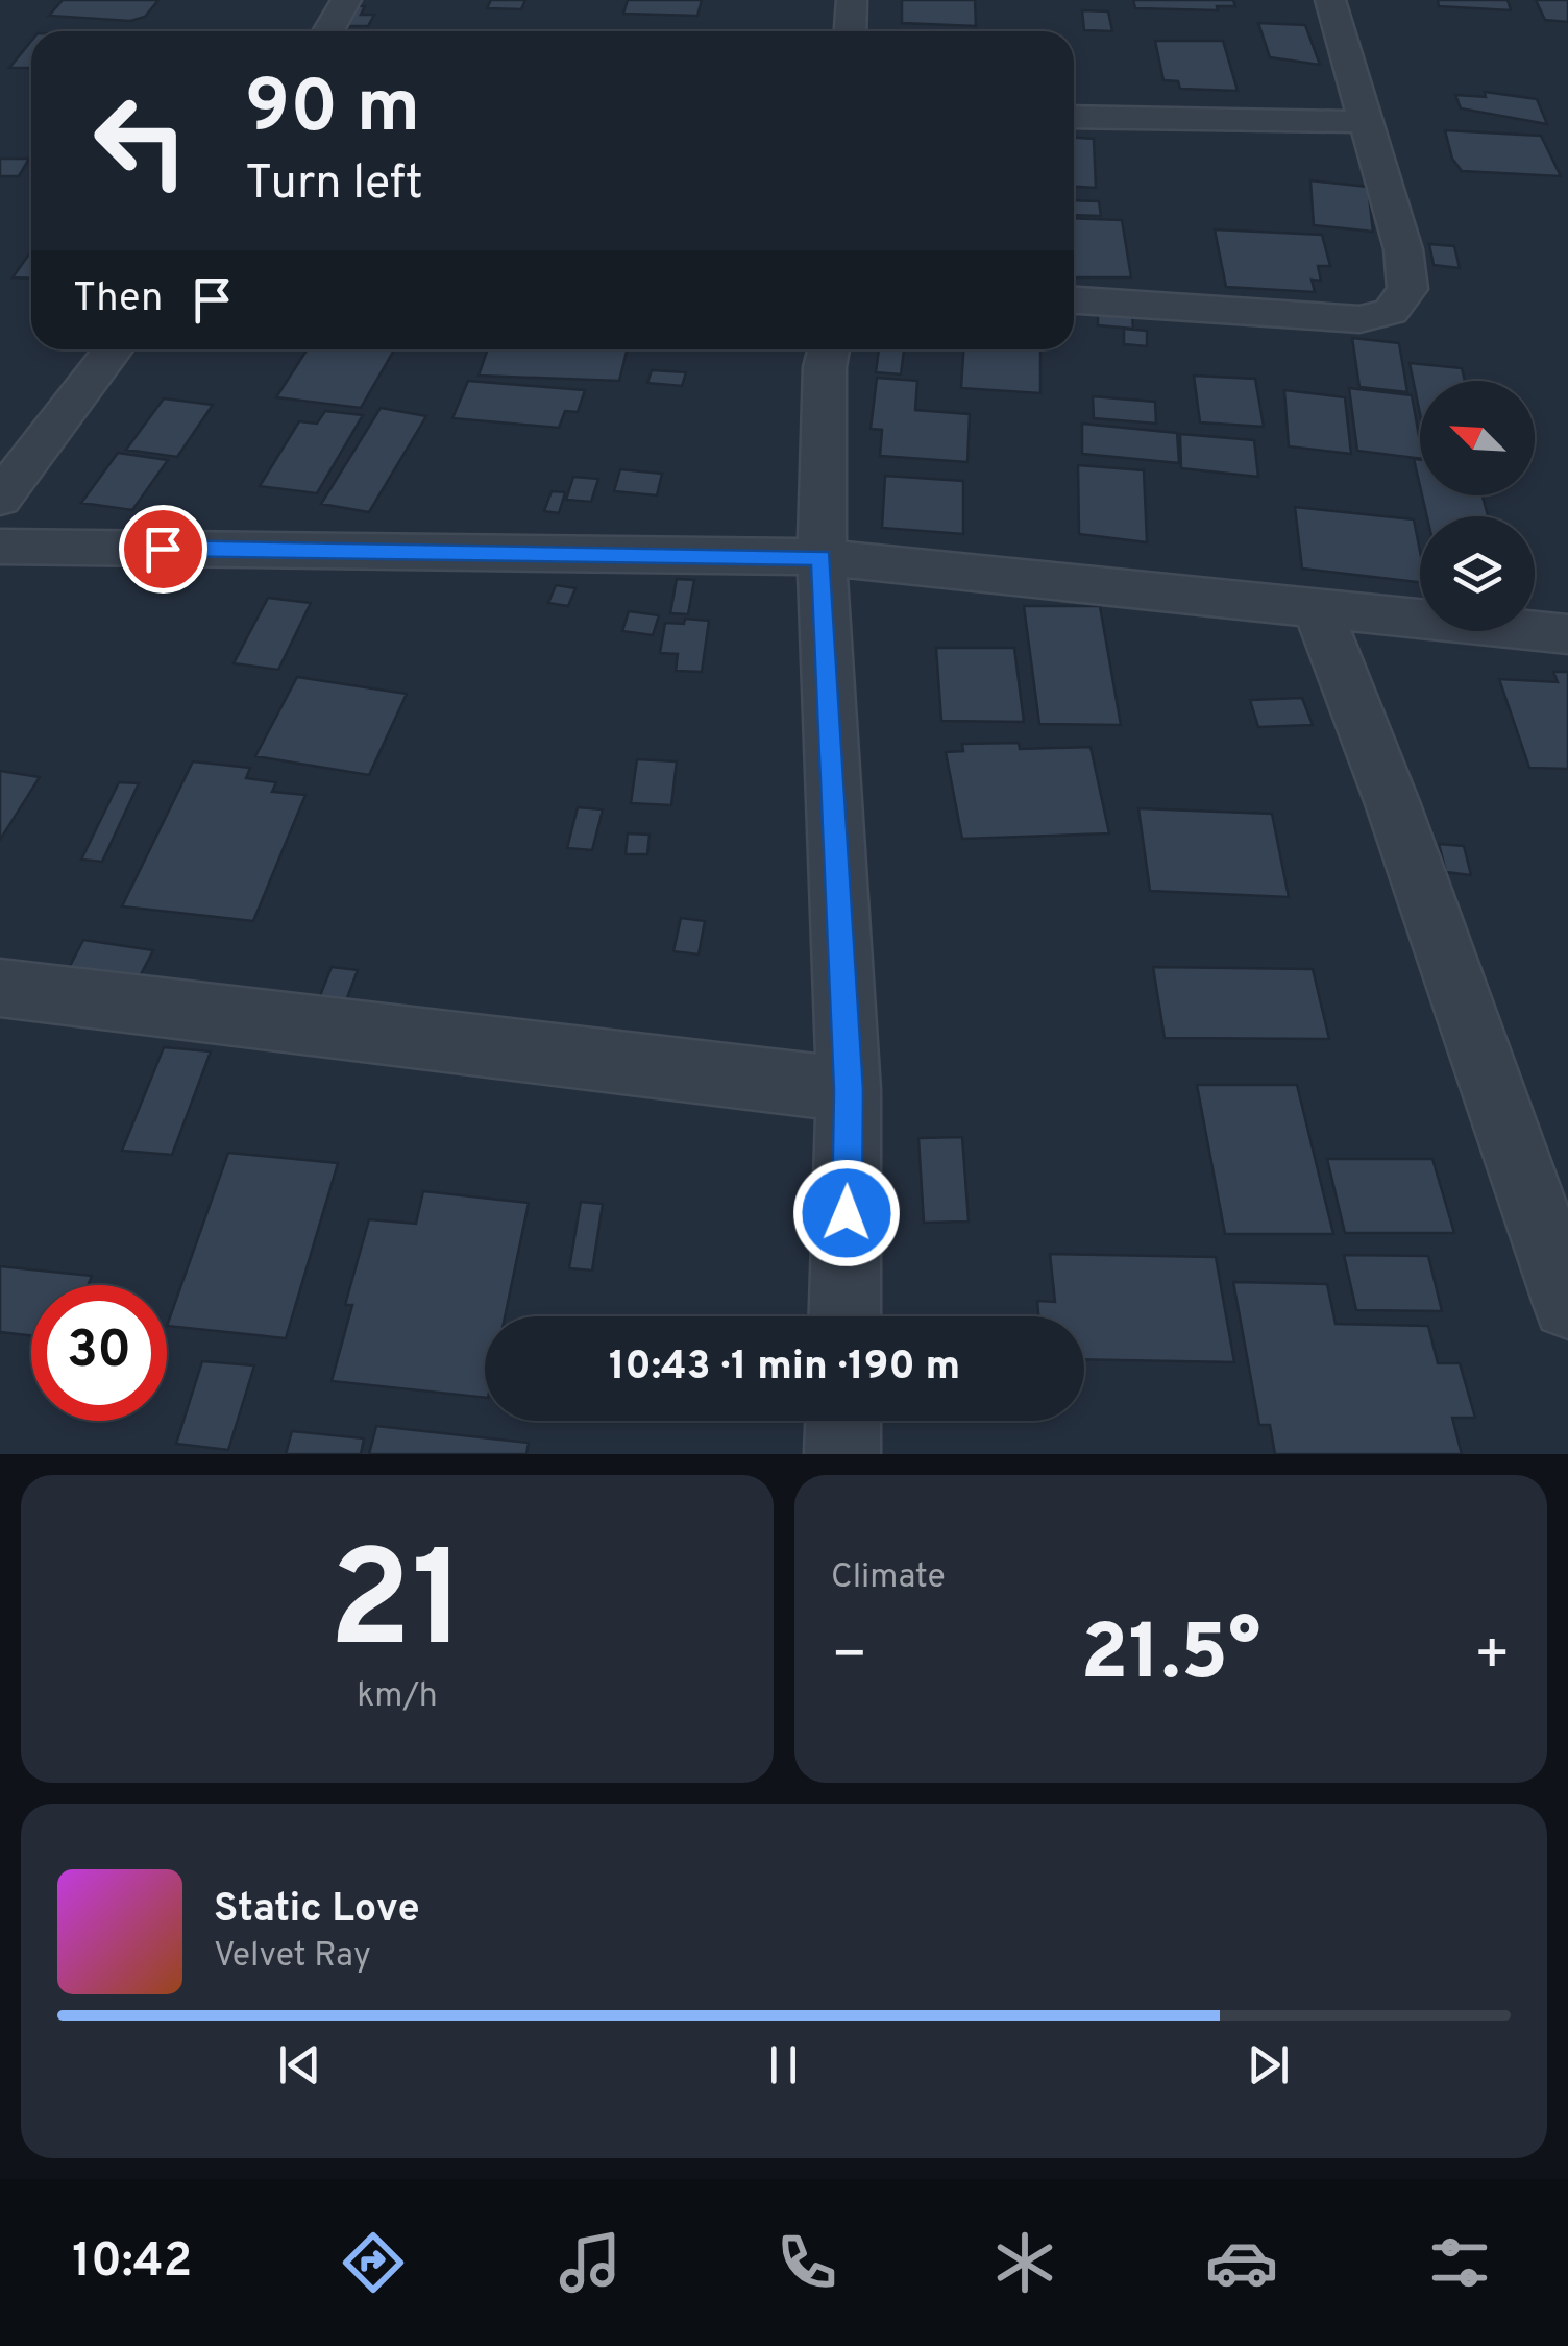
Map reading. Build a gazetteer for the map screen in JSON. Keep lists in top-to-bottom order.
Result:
{
  "north": "top left",
  "page": {
    "turn": ["90 m", "Turn left"],
    "then": "Then",
    "limit": "30",
    "trip": "10:43 · 1 min · 190 m",
    "tile": [
      ["21", "km/h"],
      "Climate"
    ],
    "heat": ["−", "21.5°", "+"],
    "song": ["Static Love", "Velvet Ray"],
    "tabs": "10:42"
  }
}
